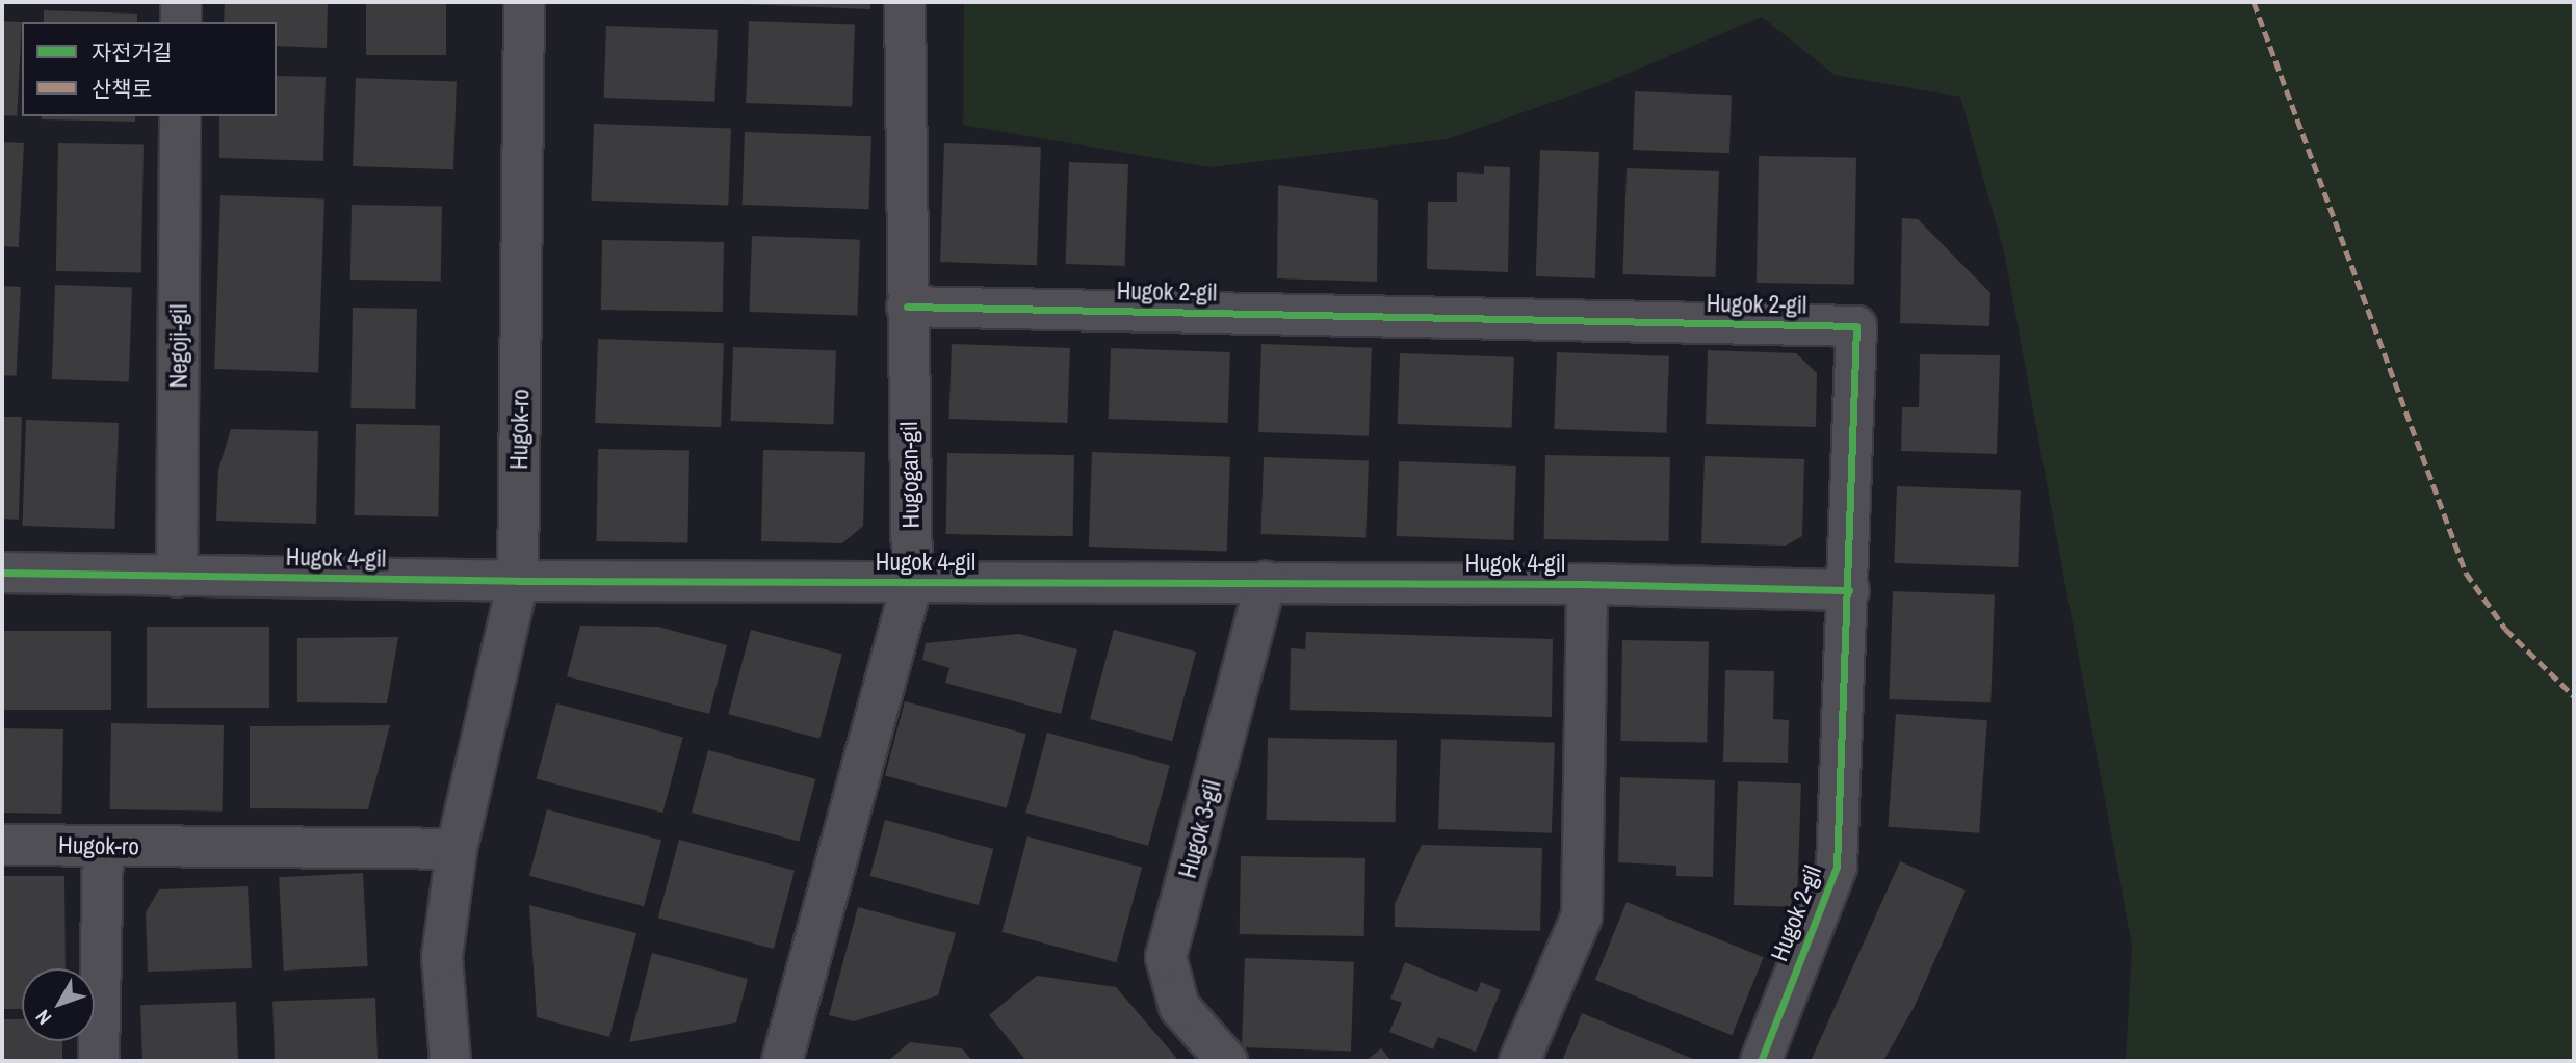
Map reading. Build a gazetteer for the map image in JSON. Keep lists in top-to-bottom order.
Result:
{
  "streets": {
    "street": [
      "Hugok 2-gil",
      "Negoji-gil",
      "Hugok-ro",
      "Hugogan-gil",
      "Hugok 4-gil",
      "Hugok 3-gil"
    ]
  },
  "crossings": [
    ["Hugok 2-gil", "Hugogan-gil"],
    ["Hugok 2-gil", "Hugok 4-gil"],
    ["Negoji-gil", "Hugok 4-gil"],
    ["Hugok-ro", "Hugok 4-gil"],
    ["Hugogan-gil", "Hugok 4-gil"],
    ["Hugok 4-gil", "Hugok 3-gil"]
  ],
  "legend": ["자전거길", "산책로"],
  "north": "bottom left"
}
